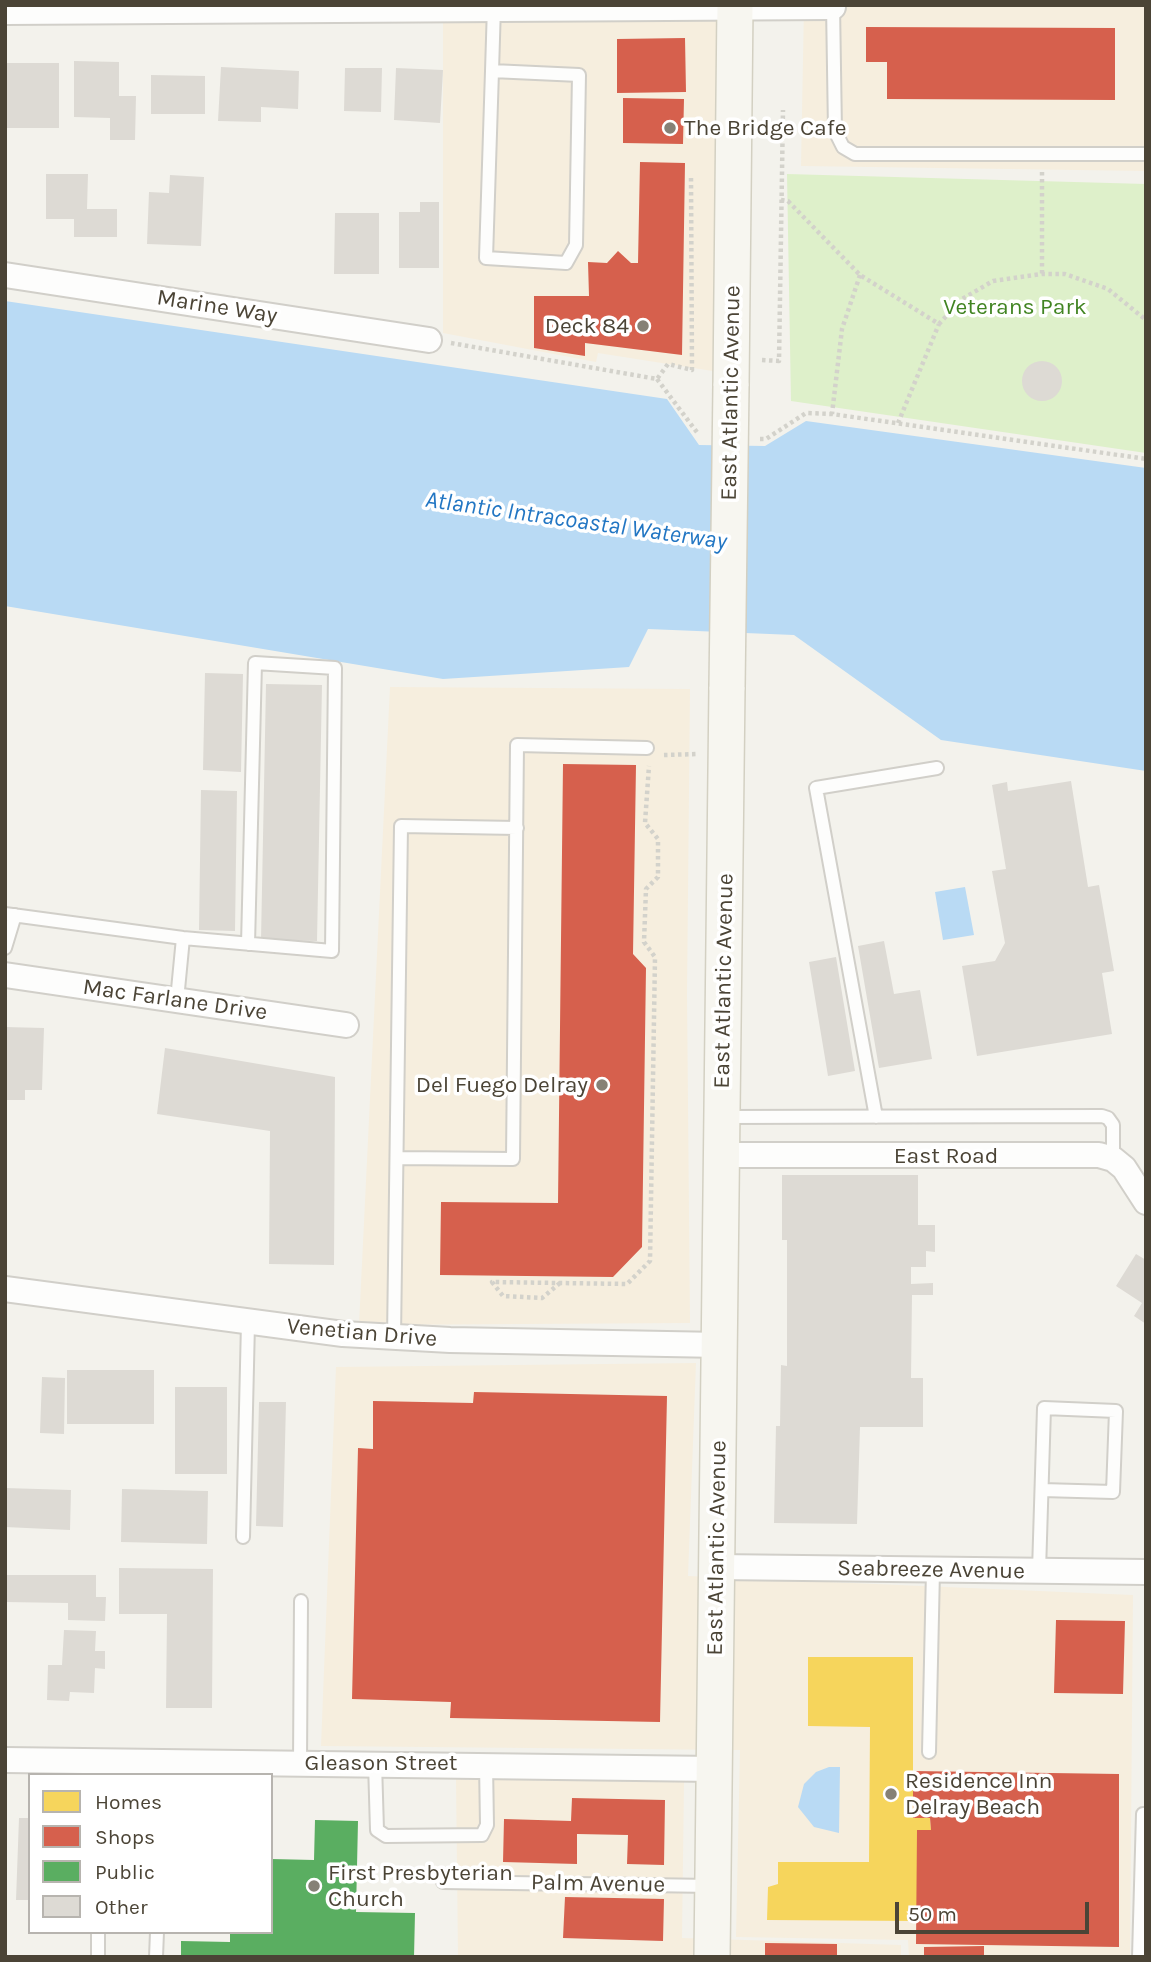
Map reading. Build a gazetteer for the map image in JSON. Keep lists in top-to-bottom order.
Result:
{
  "streets": {
    "main road": ["East Atlantic Avenue"],
    "street": [
      "Marine Way",
      "Mac Farlane Drive",
      "East Road",
      "Venetian Drive",
      "Seabreeze Avenue",
      "Gleason Street"
    ],
    "lane": ["Palm Avenue"]
  },
  "crossings": [
    ["East Atlantic Avenue", "East Road"],
    ["East Atlantic Avenue", "Venetian Drive"],
    ["East Atlantic Avenue", "Seabreeze Avenue"],
    ["East Atlantic Avenue", "Gleason Street"],
    ["East Atlantic Avenue", "Palm Avenue"]
  ],
  "water": ["Atlantic Intracoastal Waterway"],
  "parks": ["Veterans Park"],
  "places": [
    "The Bridge Cafe",
    "Deck 84",
    "Del Fuego Delray",
    "Residence Inn Delray Beach",
    "First Presbyterian Church"
  ],
  "legend": [
    "Homes",
    "Shops",
    "Public",
    "Other"
  ],
  "scale_bar": "50 m"
}
